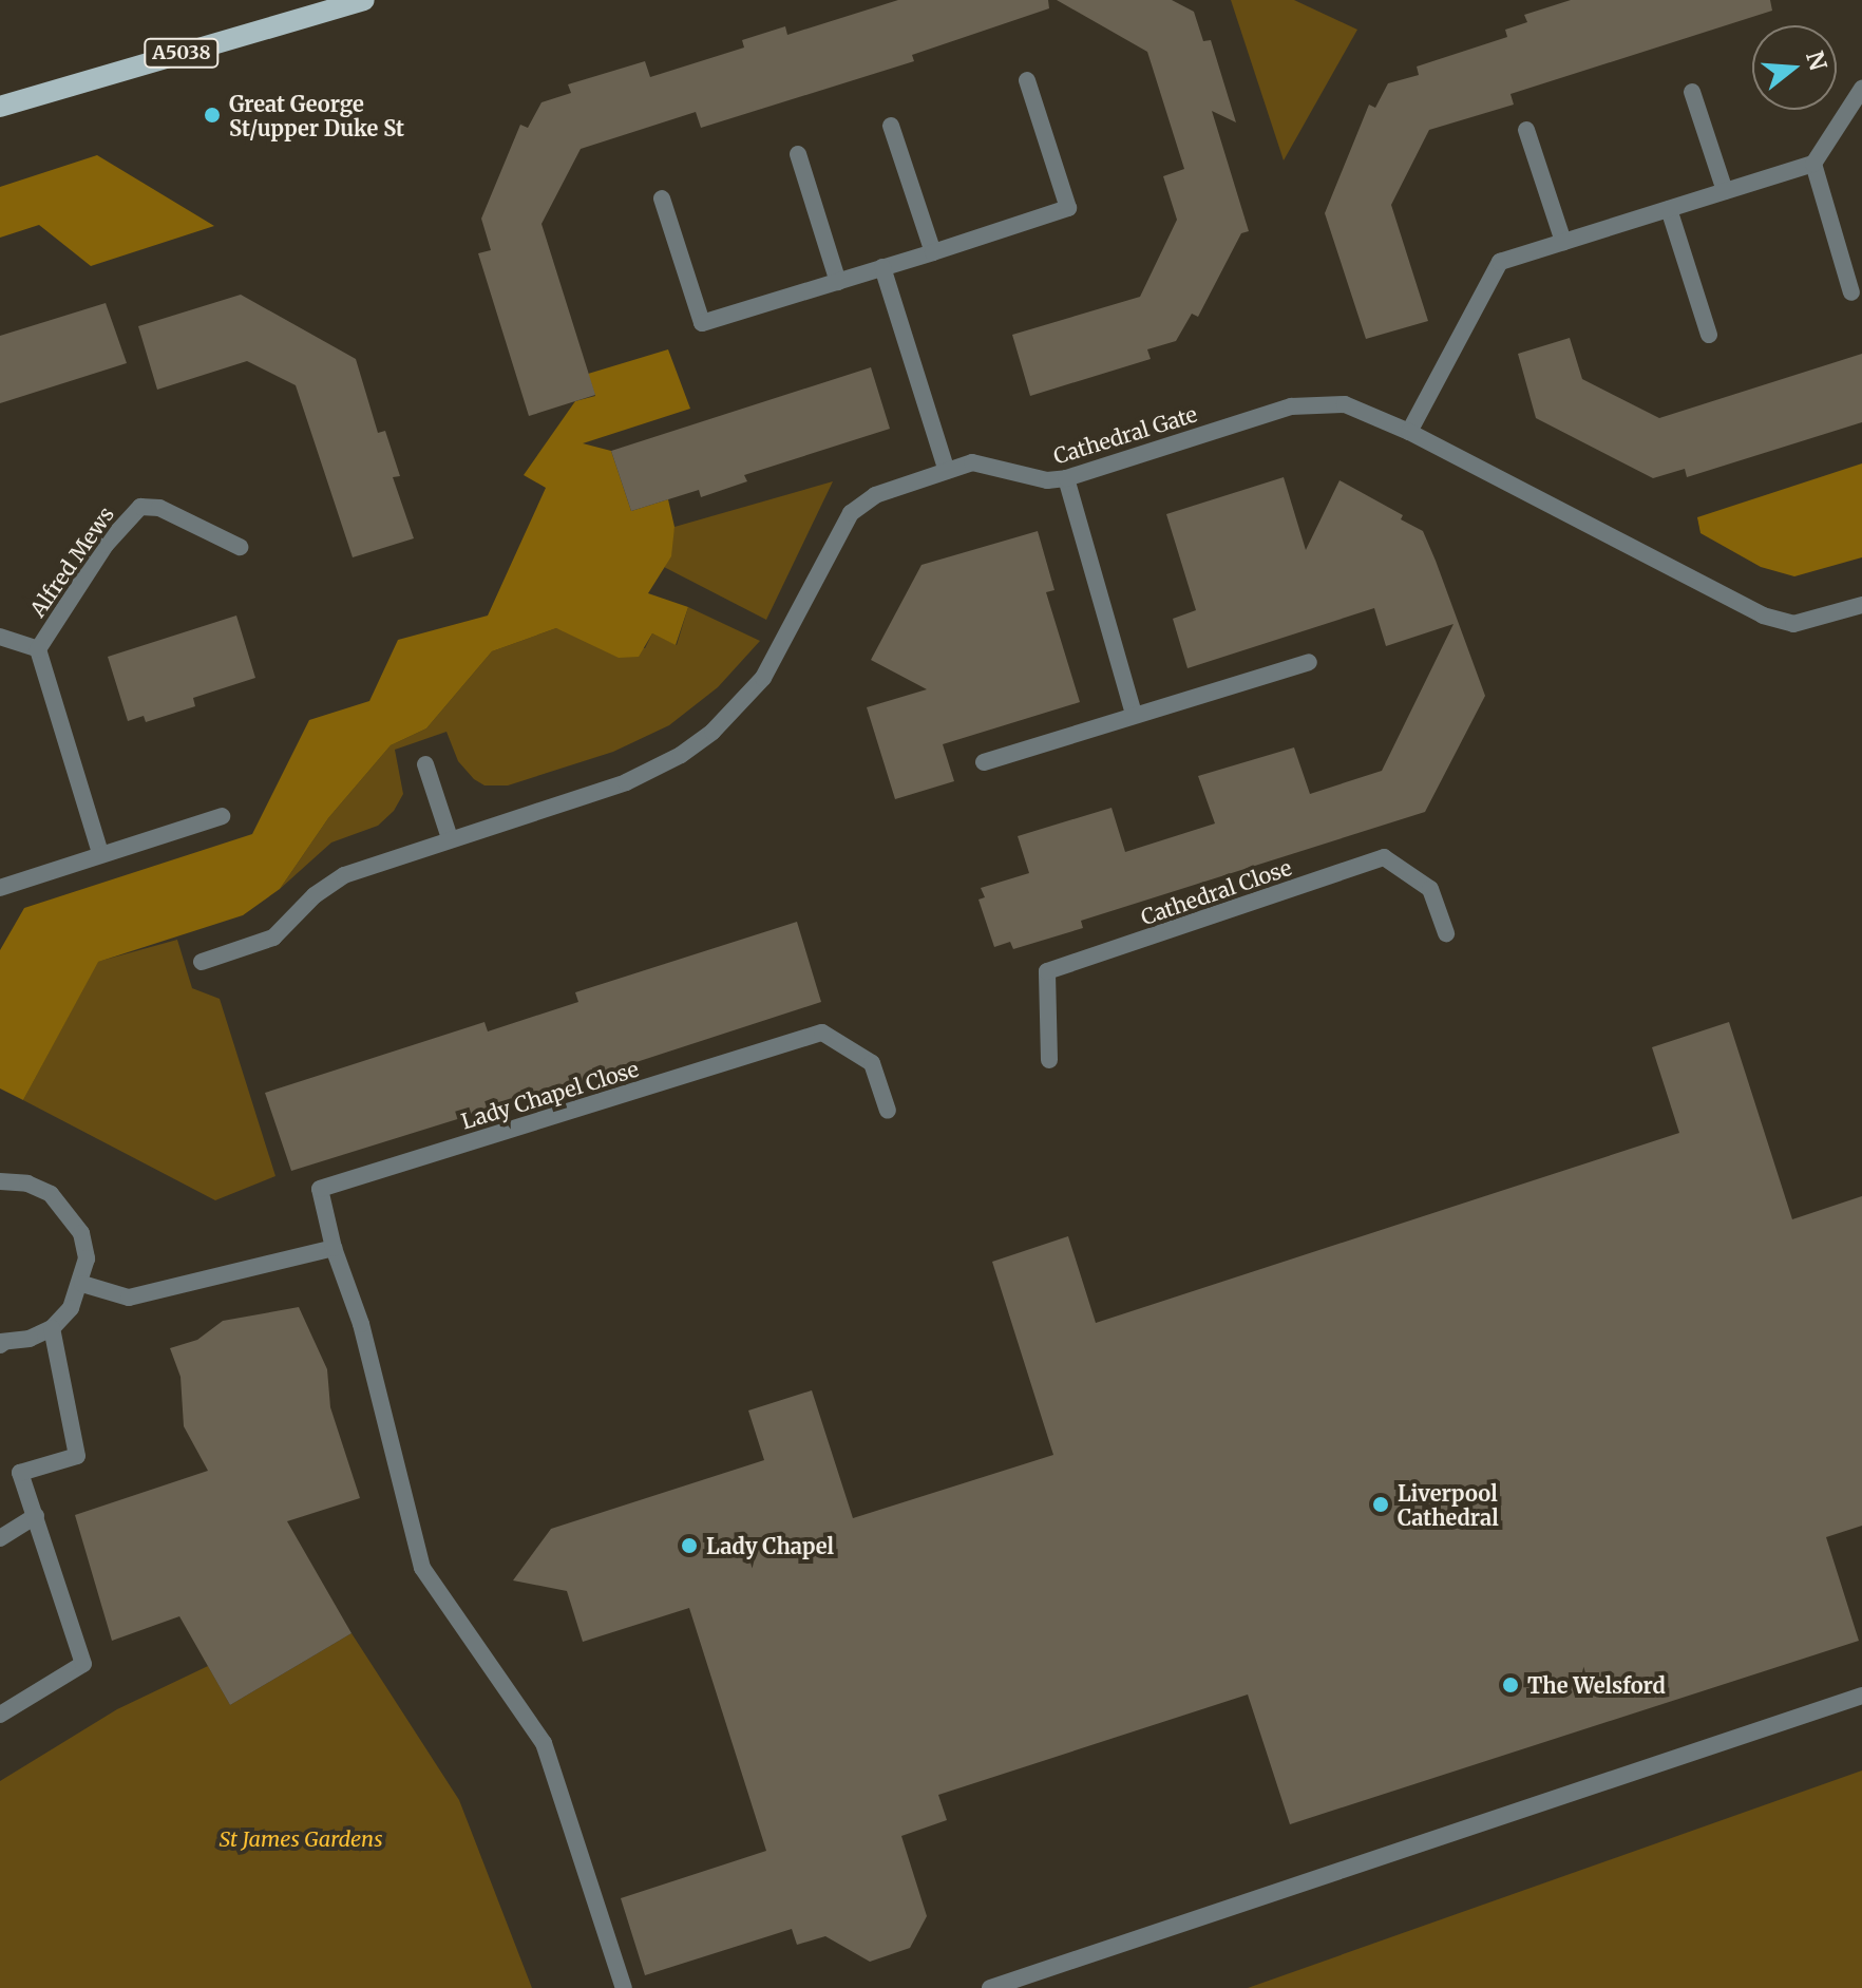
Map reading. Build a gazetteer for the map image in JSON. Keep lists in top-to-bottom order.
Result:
{
  "streets": {
    "main road": ["A5038"],
    "street": [
      "Cathedral Gate",
      "Alfred Mews",
      "Cathedral Close",
      "Lady Chapel Close"
    ]
  },
  "parks": ["St James Gardens"],
  "places": [
    "Great George St/upper Duke St",
    "Liverpool Cathedral",
    "Lady Chapel",
    "The Welsford"
  ],
  "north": "right"
}
